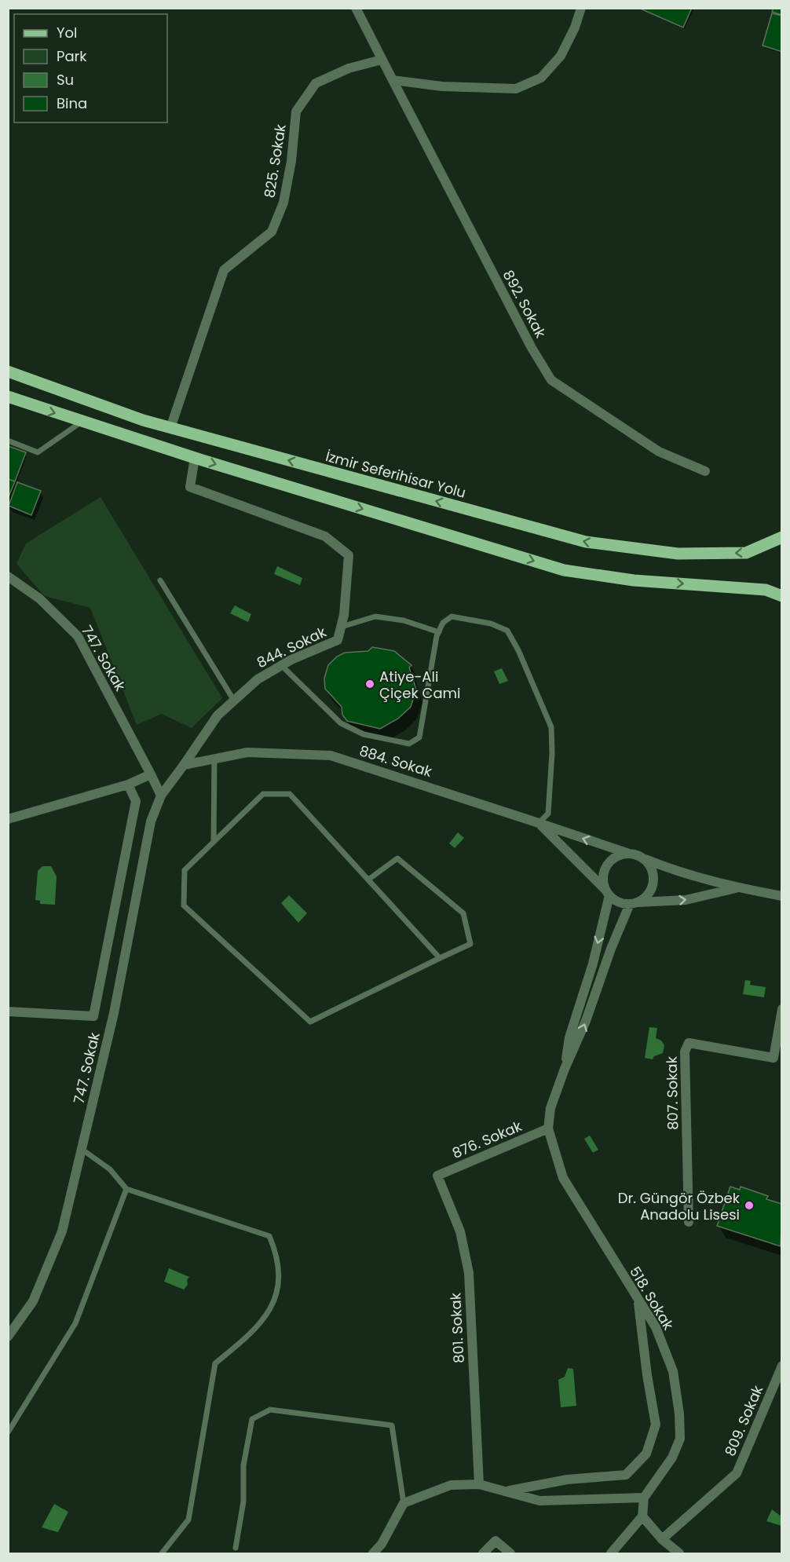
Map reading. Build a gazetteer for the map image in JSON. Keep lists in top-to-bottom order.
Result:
{
  "streets": {
    "main road": ["İzmir Seferihisar Yolu"],
    "street": [
      "825. Sokak",
      "892. Sokak",
      "844. Sokak",
      "747. Sokak",
      "884. Sokak",
      "807. Sokak",
      "876. Sokak",
      "518. Sokak",
      "801. Sokak",
      "809. Sokak"
    ]
  },
  "crossings": [
    ["825. Sokak", "892. Sokak"],
    ["825. Sokak", "İzmir Seferihisar Yolu"],
    ["844. Sokak", "884. Sokak"],
    ["884. Sokak", "518. Sokak"],
    ["876. Sokak", "518. Sokak"],
    ["876. Sokak", "801. Sokak"]
  ],
  "places": ["Atiye-Ali Çiçek Cami", "Dr. Güngör Özbek Anadolu Lisesi"],
  "legend": [
    "Yol",
    "Park",
    "Su",
    "Bina"
  ]
}
